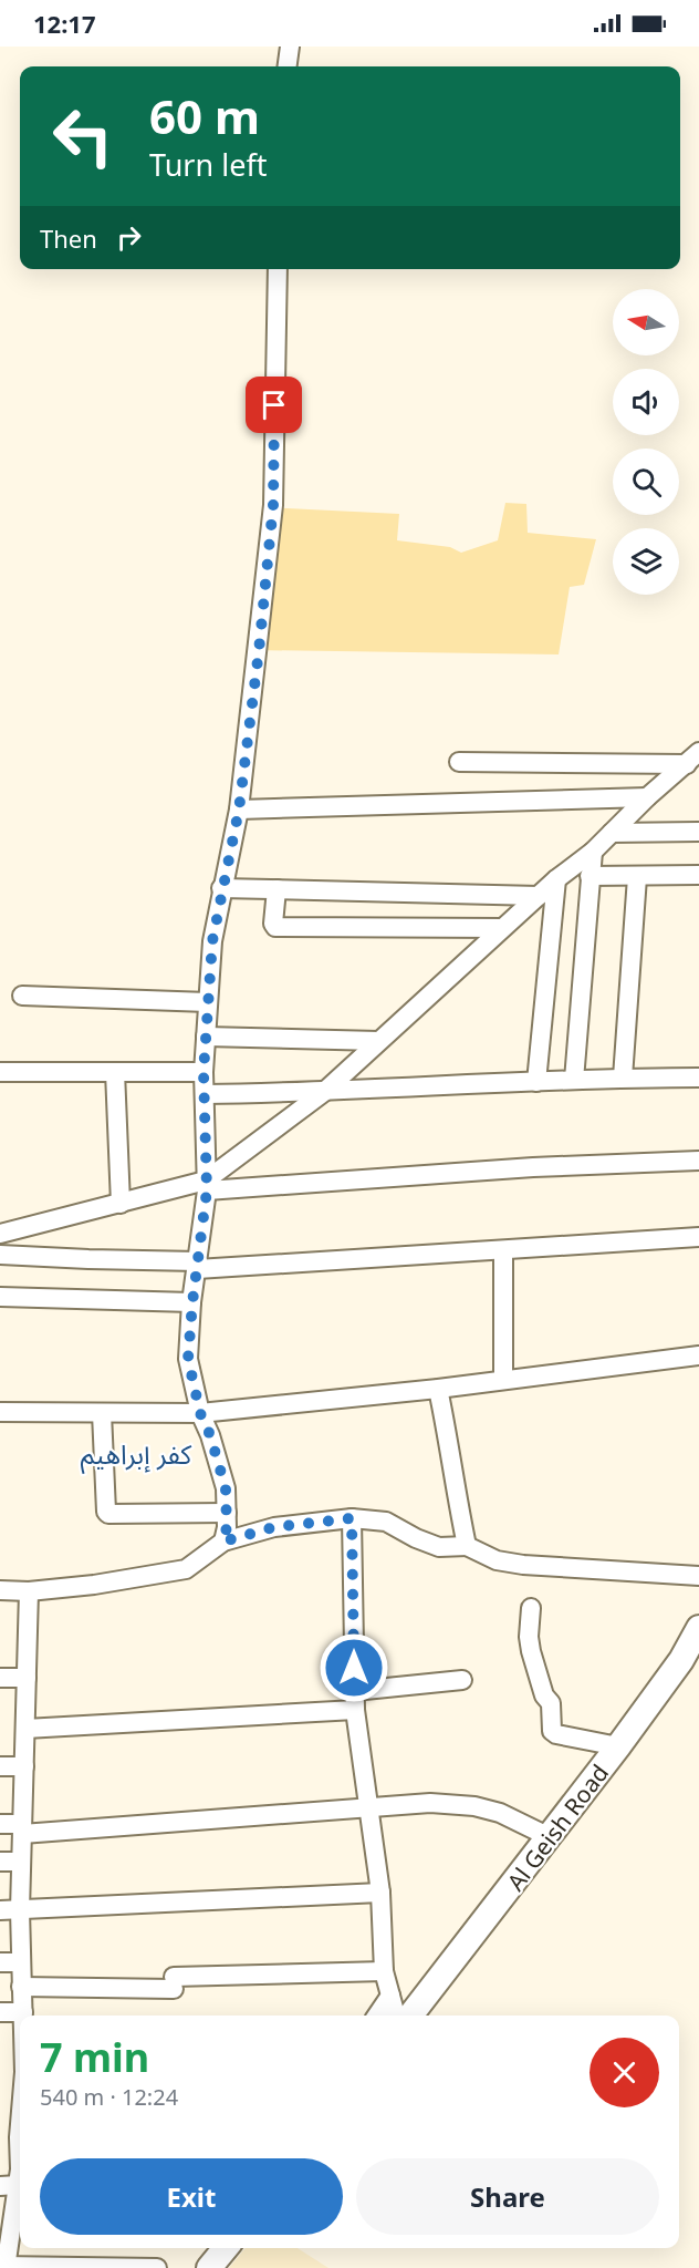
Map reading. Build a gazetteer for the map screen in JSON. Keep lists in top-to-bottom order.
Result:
{
  "streets": {
    "main road": ["Al Geish Road"]
  },
  "districts": ["كفر إبراهيم"],
  "north": "left",
  "page": {
    "status": "12:17",
    "turn": ["60 m", "Turn left"],
    "then": "Then",
    "heading": ["7 min", "540 m · 12:24"],
    "buttons": ["Exit", "Share"]
  }
}
